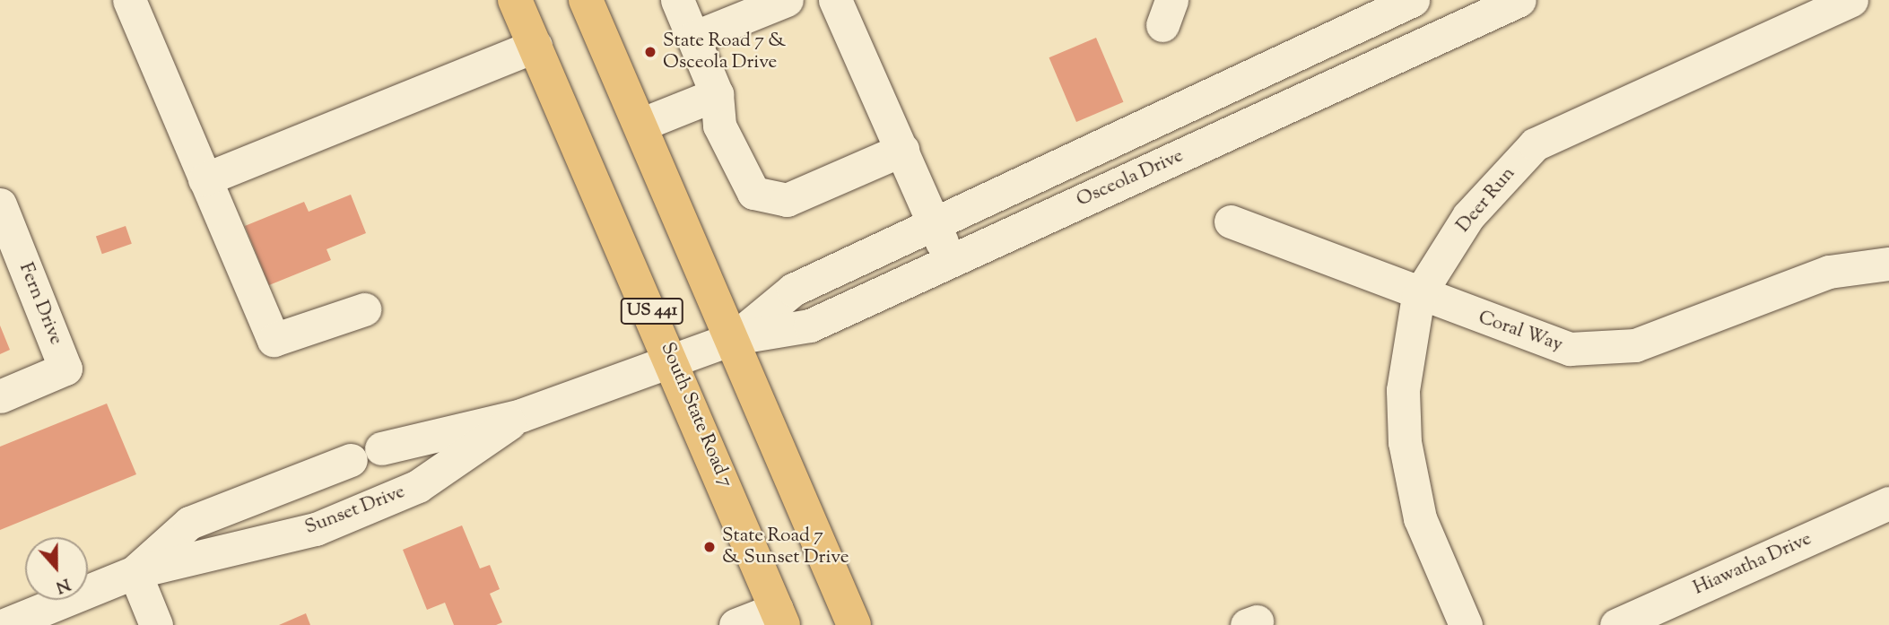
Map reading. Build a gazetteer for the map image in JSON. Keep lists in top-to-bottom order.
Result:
{
  "streets": {
    "main road": ["US 441", "South State Road 7"],
    "street": [
      "Osceola Drive",
      "Deer Run",
      "Fern Drive",
      "Coral Way",
      "Sunset Drive",
      "Hiawatha Drive"
    ]
  },
  "crossings": [
    ["Osceola Drive", "South State Road 7"],
    ["Osceola Drive", "Sunset Drive"],
    ["Deer Run", "Coral Way"],
    ["South State Road 7", "Sunset Drive"]
  ],
  "places": ["State Road 7 & Osceola Drive", "State Road 7 & Sunset Drive"],
  "north": "bottom"
}
